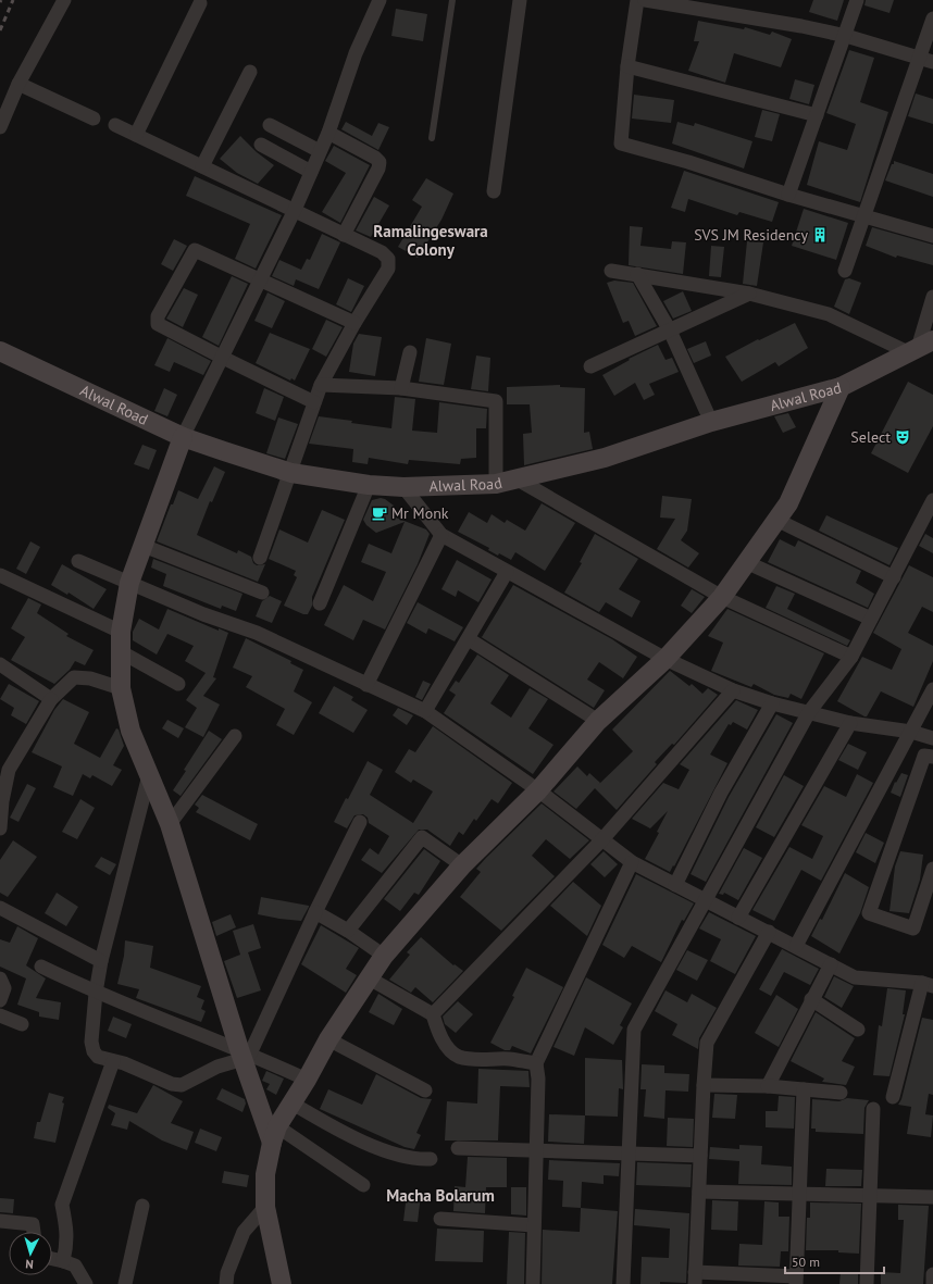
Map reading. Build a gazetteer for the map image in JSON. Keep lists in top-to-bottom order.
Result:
{
  "streets": {
    "street": ["Alwal Road"]
  },
  "districts": ["Ramalingeswara Colony", "Macha Bolarum"],
  "places": {
    "building": ["SVS JM Residency"],
    "theatre": ["Select"],
    "cafe": ["Mr Monk"]
  },
  "scale_bar": "50 m",
  "north": "bottom"
}
